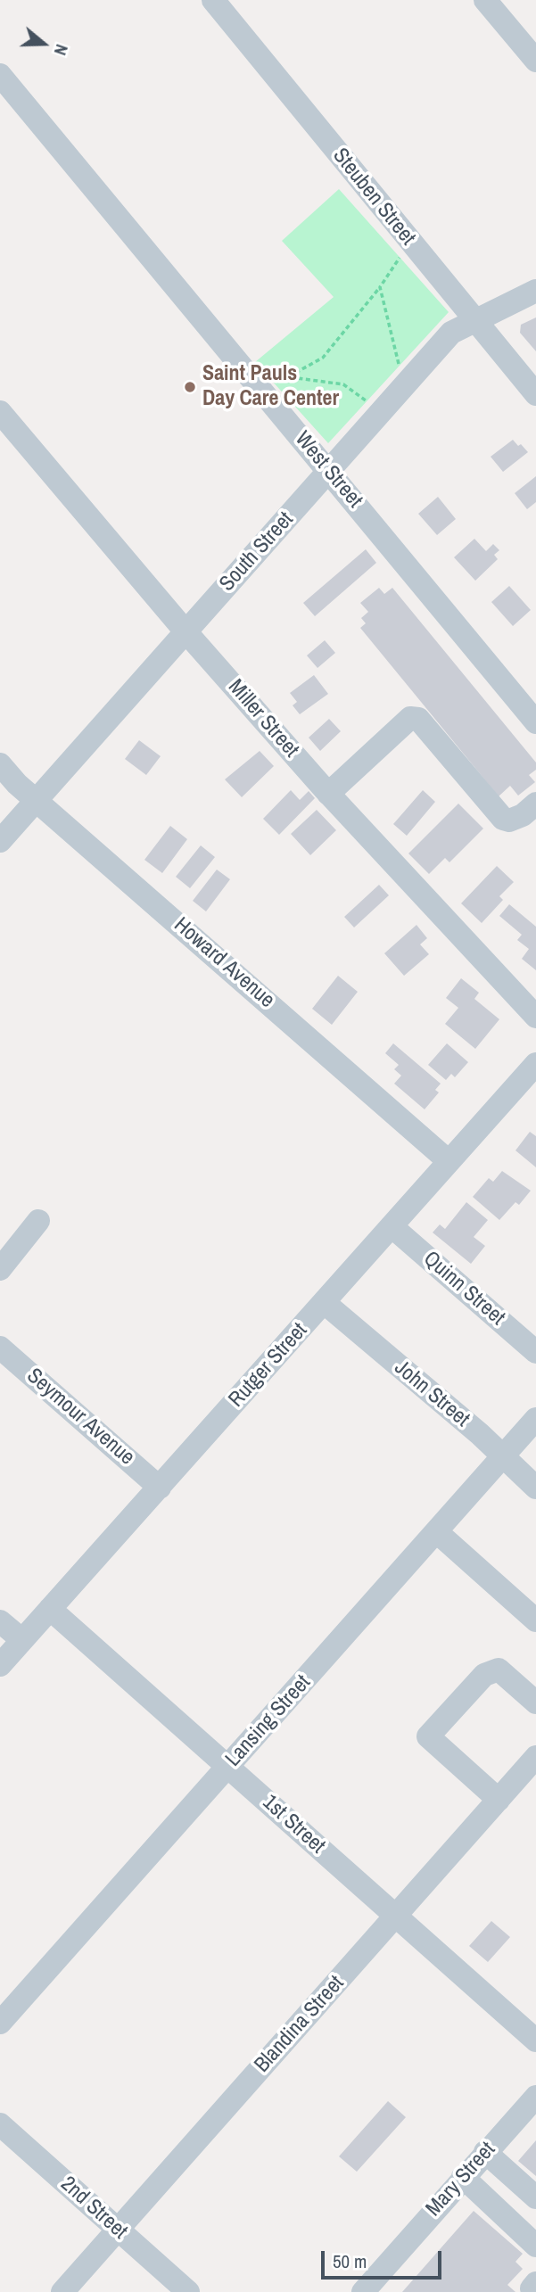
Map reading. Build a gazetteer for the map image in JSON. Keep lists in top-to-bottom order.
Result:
{
  "streets": {
    "street": [
      "Steuben Street",
      "West Street",
      "South Street",
      "Miller Street",
      "Howard Avenue",
      "Quinn Street",
      "Rutger Street",
      "John Street",
      "Seymour Avenue",
      "Lansing Street",
      "1st Street",
      "Blandina Street",
      "Mary Street",
      "2nd Street"
    ]
  },
  "crossings": [
    ["Steuben Street", "South Street"],
    ["West Street", "South Street"],
    ["South Street", "Miller Street"],
    ["South Street", "Howard Avenue"],
    ["Howard Avenue", "Rutger Street"],
    ["Quinn Street", "Rutger Street"],
    ["Rutger Street", "John Street"],
    ["Rutger Street", "Seymour Avenue"],
    ["Rutger Street", "1st Street"],
    ["John Street", "Lansing Street"],
    ["Lansing Street", "1st Street"],
    ["1st Street", "Blandina Street"],
    ["Blandina Street", "2nd Street"]
  ],
  "places": ["Saint Pauls Day Care Center"],
  "scale_bar": "50 m",
  "north": "right"
}
